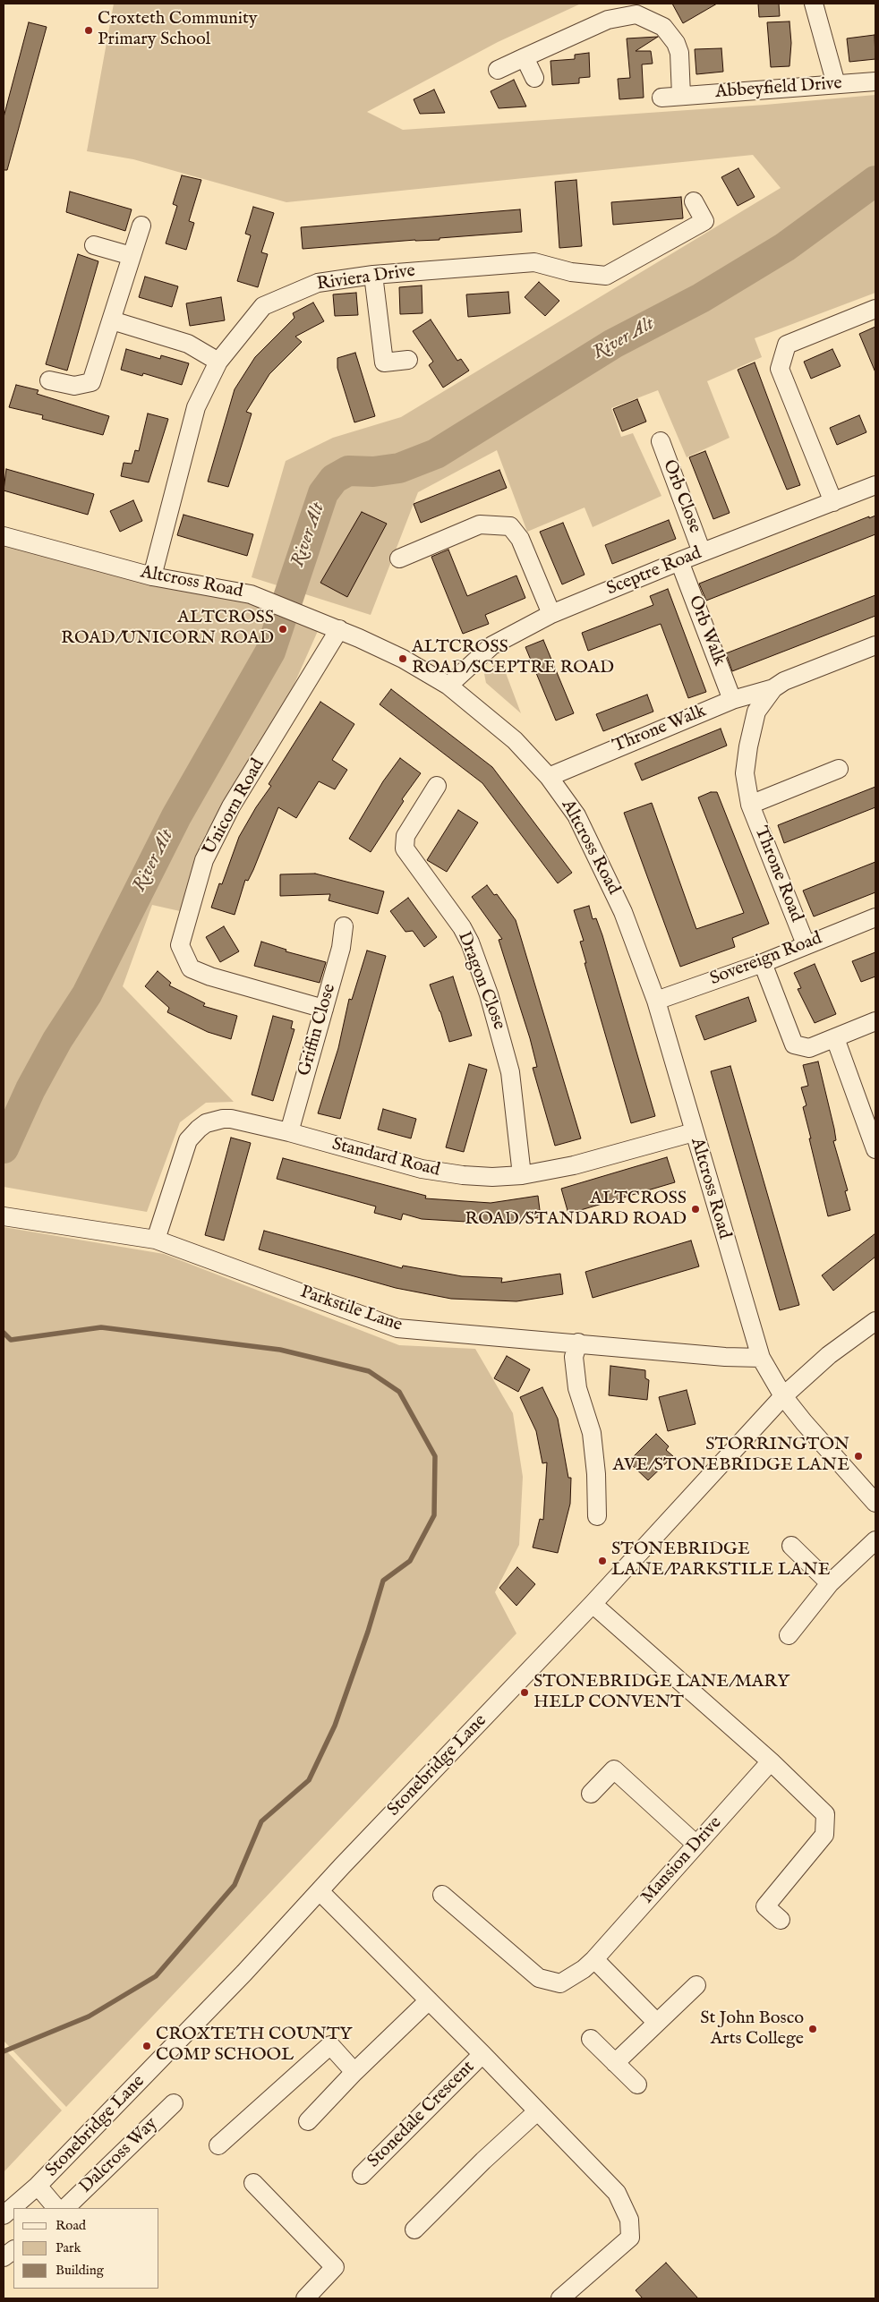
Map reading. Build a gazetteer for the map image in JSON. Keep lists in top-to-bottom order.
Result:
{
  "streets": {
    "street": [
      "Abbeyfield Drive",
      "Riviera Drive",
      "Orb Close",
      "Sceptre Road",
      "Altcross Road",
      "Orb Walk",
      "Throne Walk",
      "Unicorn Road",
      "Throne Road",
      "Sovereign Road",
      "Dragon Close",
      "Griffin Close",
      "Standard Road",
      "Parkstile Lane",
      "Stonebridge Lane",
      "Mansion Drive",
      "Stonedale Crescent",
      "Dalcross Way"
    ]
  },
  "crossings": [
    ["Riviera Drive", "Altcross Road"],
    ["Orb Close", "Sceptre Road"],
    ["Sceptre Road", "Altcross Road"],
    ["Sceptre Road", "Orb Walk"],
    ["Altcross Road", "Throne Walk"],
    ["Altcross Road", "Unicorn Road"],
    ["Altcross Road", "Sovereign Road"],
    ["Altcross Road", "Standard Road"],
    ["Altcross Road", "Parkstile Lane"],
    ["Altcross Road", "Stonebridge Lane"],
    ["Orb Walk", "Throne Walk"],
    ["Throne Walk", "Throne Road"],
    ["Unicorn Road", "Griffin Close"],
    ["Throne Road", "Sovereign Road"],
    ["Dragon Close", "Standard Road"],
    ["Griffin Close", "Standard Road"],
    ["Standard Road", "Parkstile Lane"],
    ["Stonebridge Lane", "Stonedale Crescent"]
  ],
  "water": ["River Alt"],
  "places": [
    "Croxteth Community Primary School",
    "ALTCROSS ROAD/UNICORN ROAD",
    "ALTCROSS ROAD/SCEPTRE ROAD",
    "ALTCROSS ROAD/STANDARD ROAD",
    "STORRINGTON AVE/STONEBRIDGE LANE",
    "STONEBRIDGE LANE/PARKSTILE LANE",
    "STONEBRIDGE LANE/MARY HELP CONVENT",
    "St John Bosco Arts College",
    "CROXTETH COUNTY COMP SCHOOL"
  ],
  "legend": ["Road", "Park", "Building"]
}
